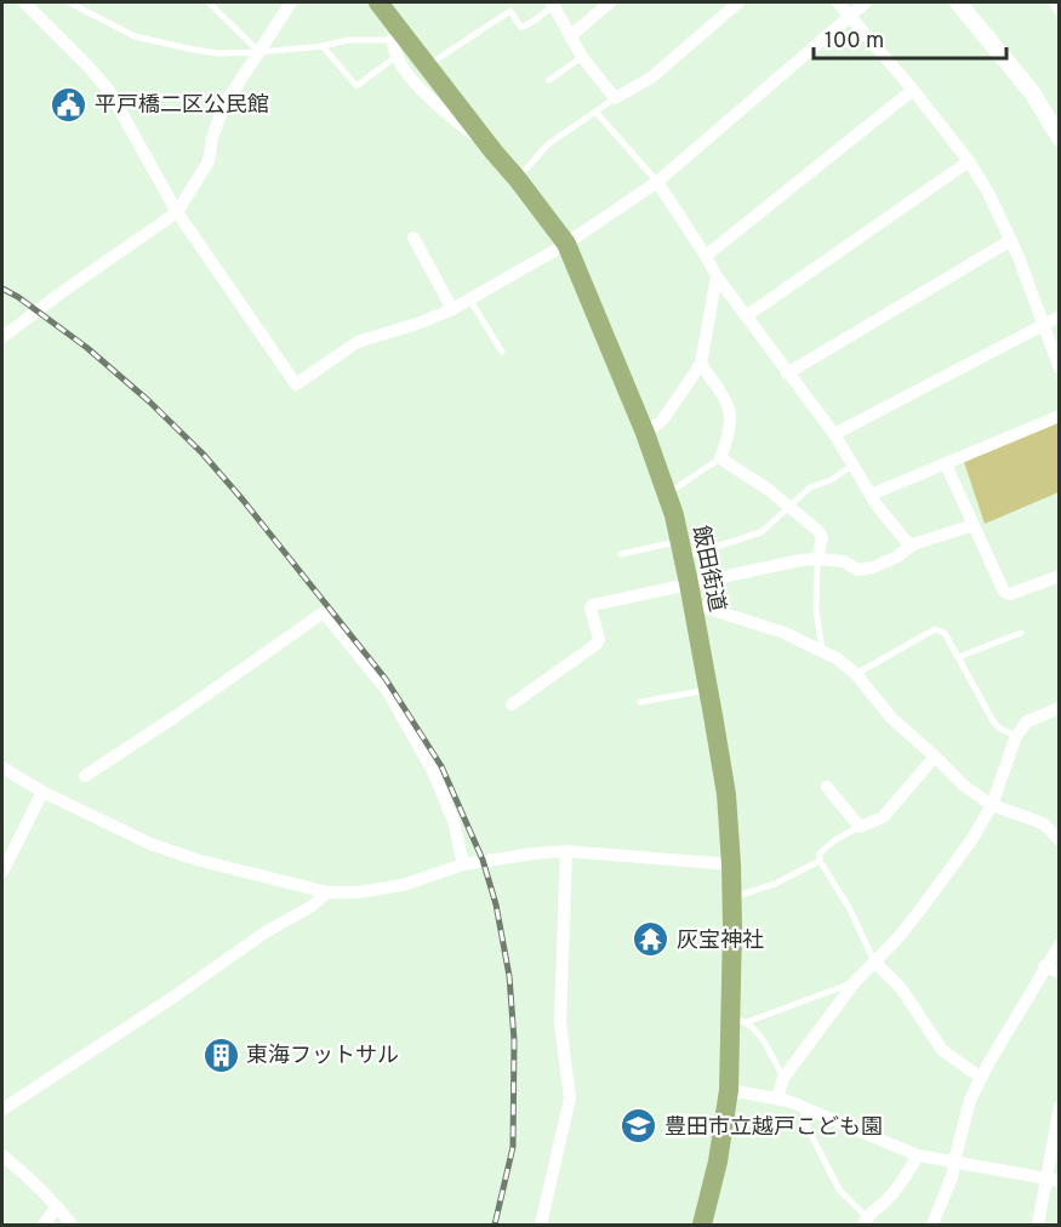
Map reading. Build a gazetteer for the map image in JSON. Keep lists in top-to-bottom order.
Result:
{
  "streets": {
    "highway": ["飯田街道"]
  },
  "places": {
    "public building": ["平戸橋二区公民館"],
    "temple": ["灰宝神社"],
    "building": ["東海フットサル"],
    "school or university": ["豊田市立越戸こども園"]
  },
  "scale_bar": "100 m"
}
